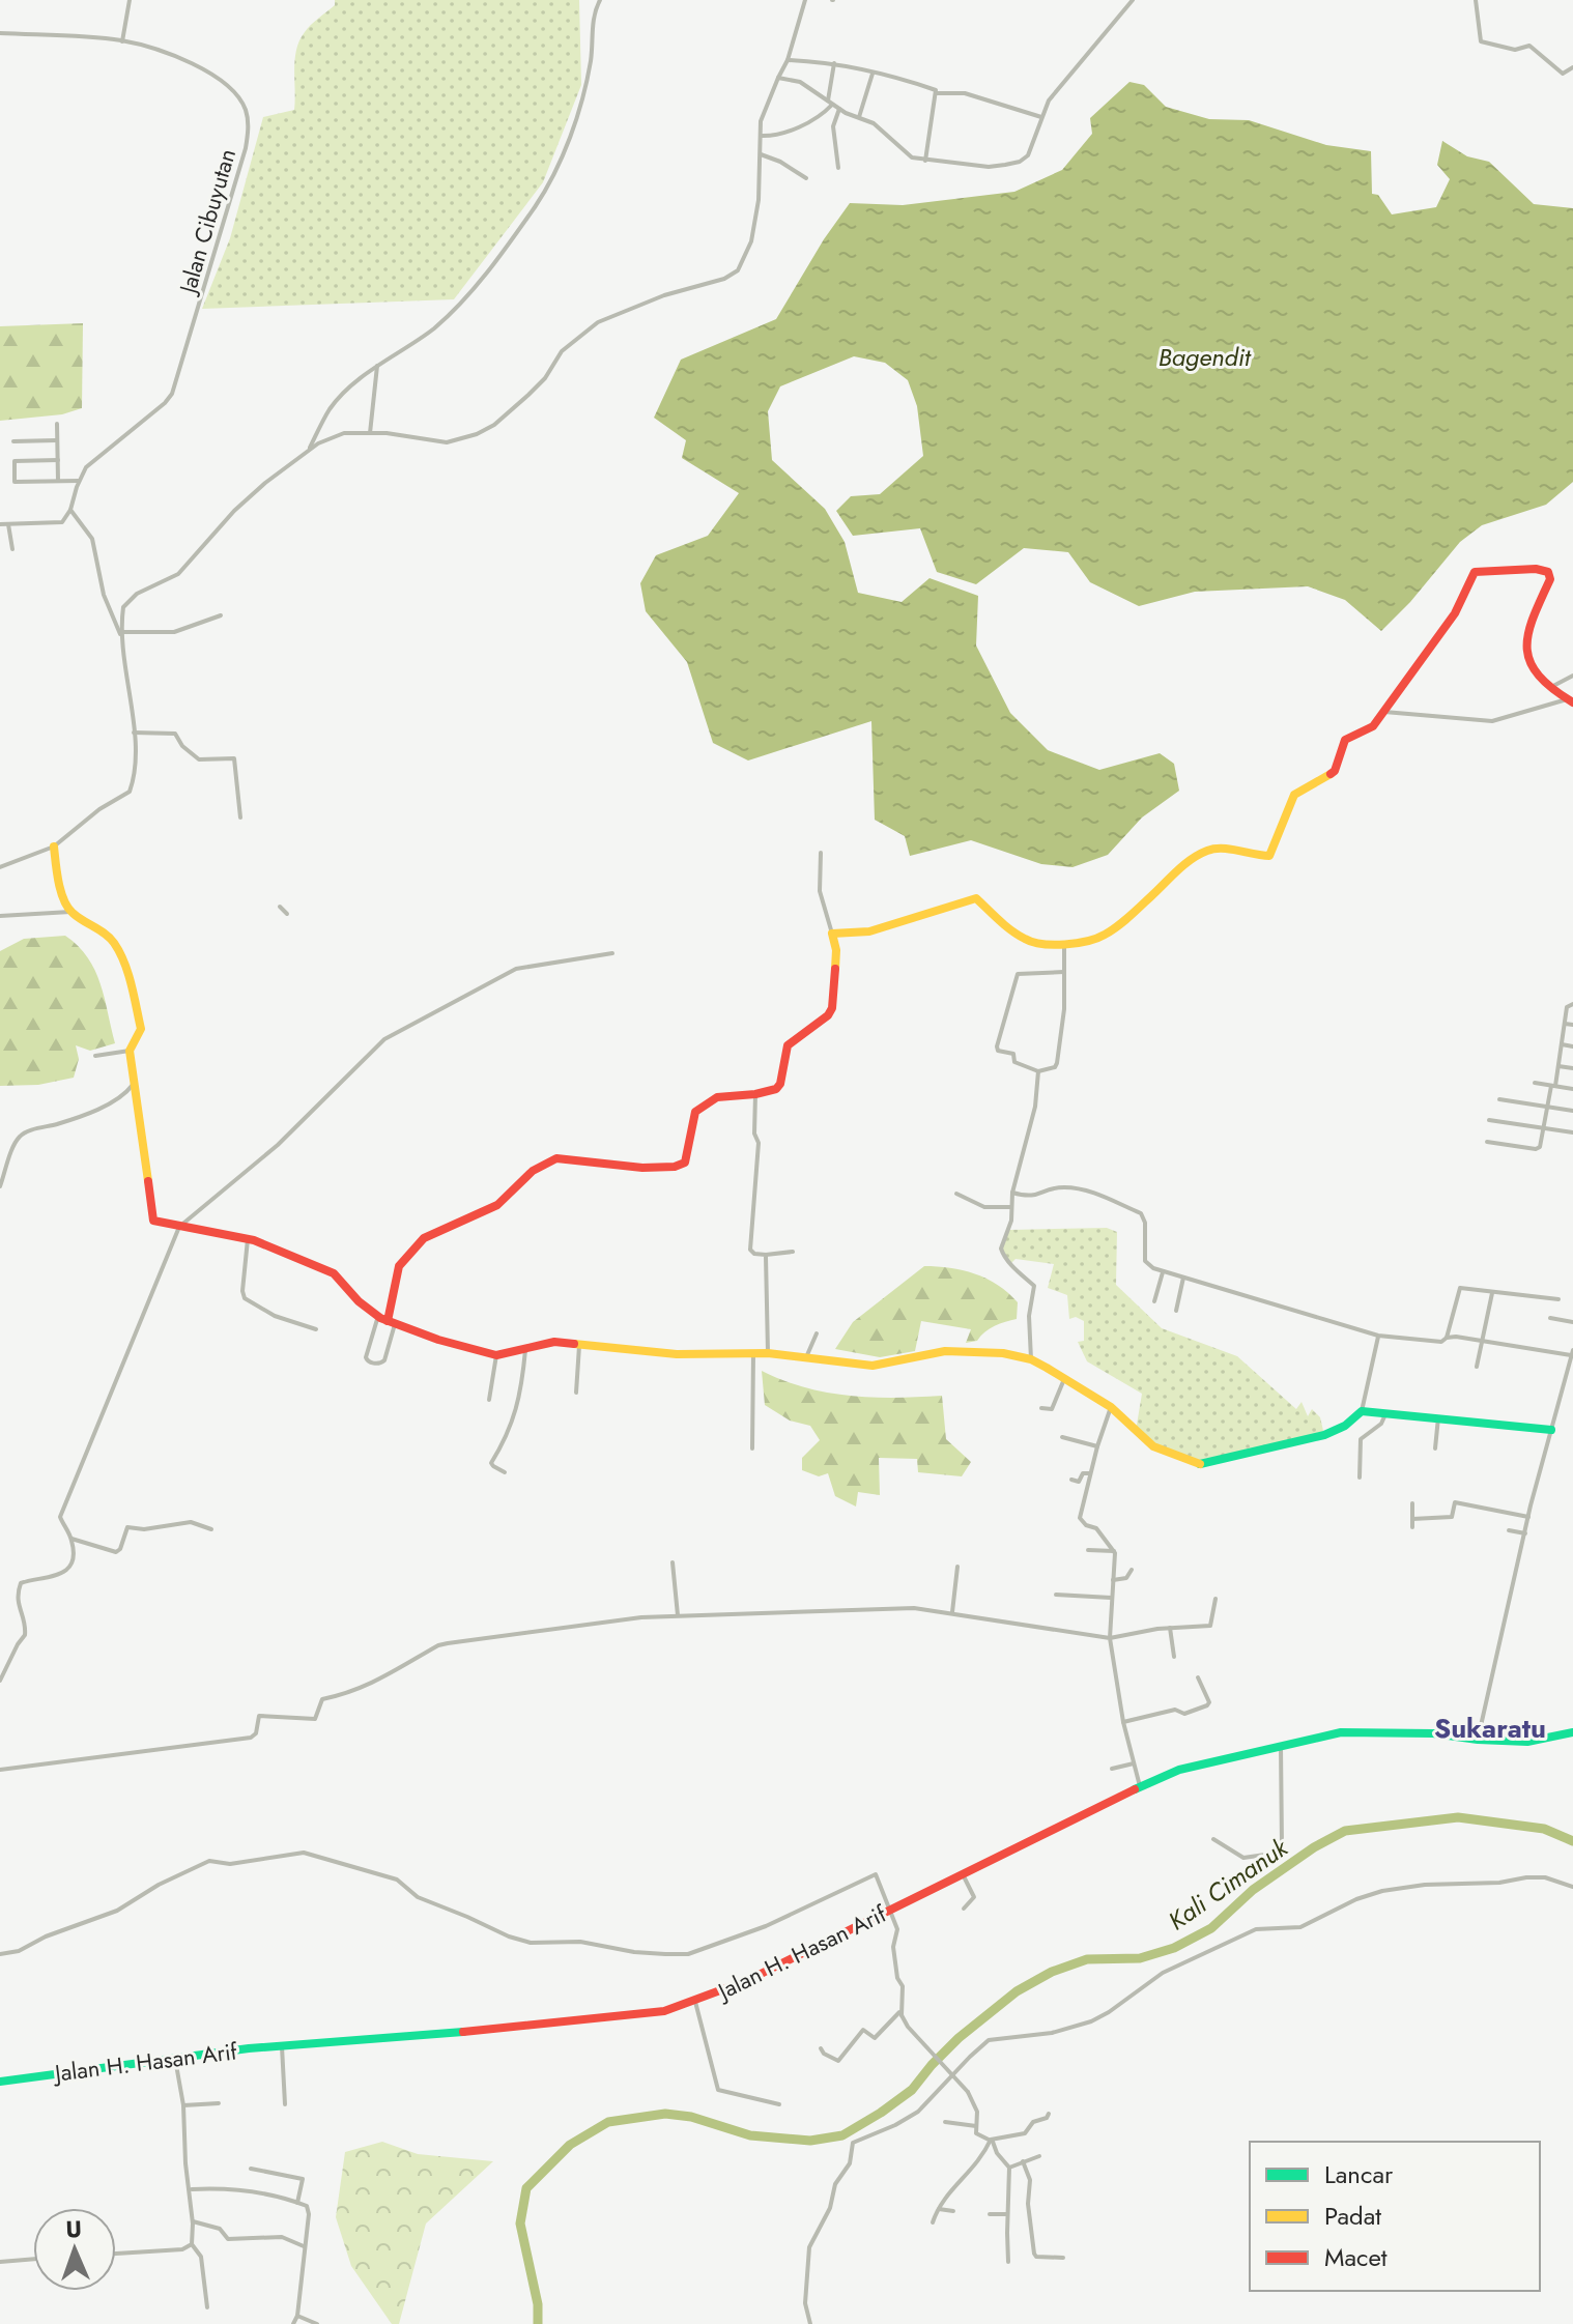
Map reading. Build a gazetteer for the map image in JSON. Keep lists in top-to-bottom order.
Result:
{
  "streets": {
    "street": ["Jalan Cibuyutan", "Jalan H. Hasan Arif"]
  },
  "districts": ["Sukaratu"],
  "water": ["Bagendit", "Kali Cimanuk"],
  "legend": ["Lancar", "Padat", "Macet"],
  "north": "top"
}
